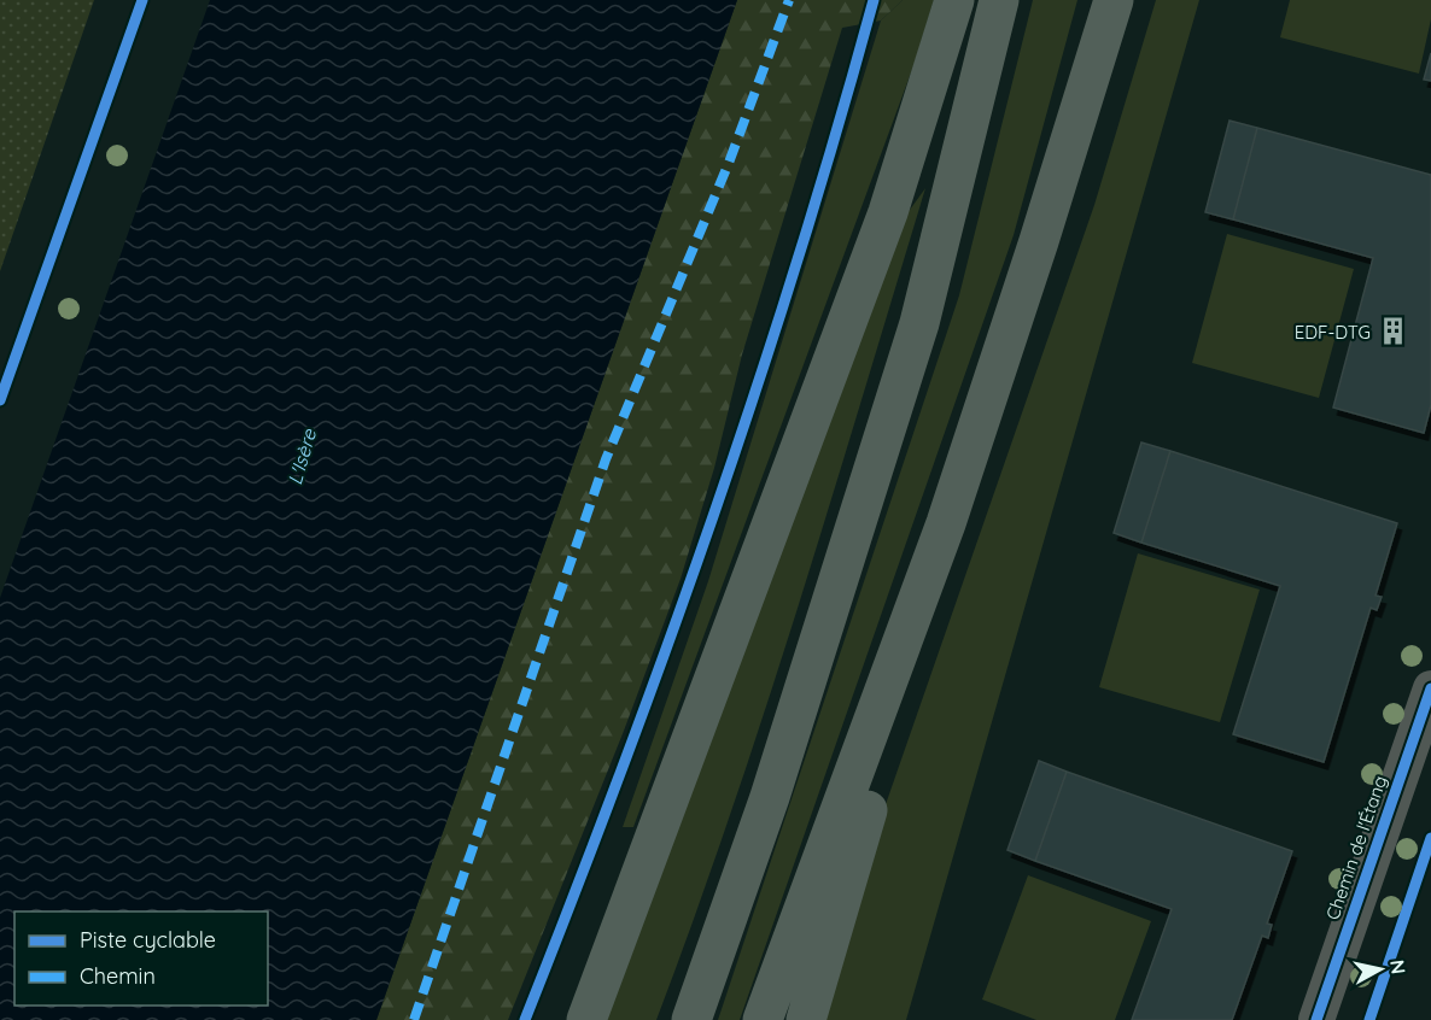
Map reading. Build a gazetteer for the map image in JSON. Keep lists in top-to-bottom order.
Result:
{
  "streets": {
    "street": ["Chemin de l'Étang"]
  },
  "water": ["L'Isère"],
  "places": {
    "building": ["EDF-DTG"]
  },
  "legend": ["Piste cyclable", "Chemin"],
  "north": "right"
}
